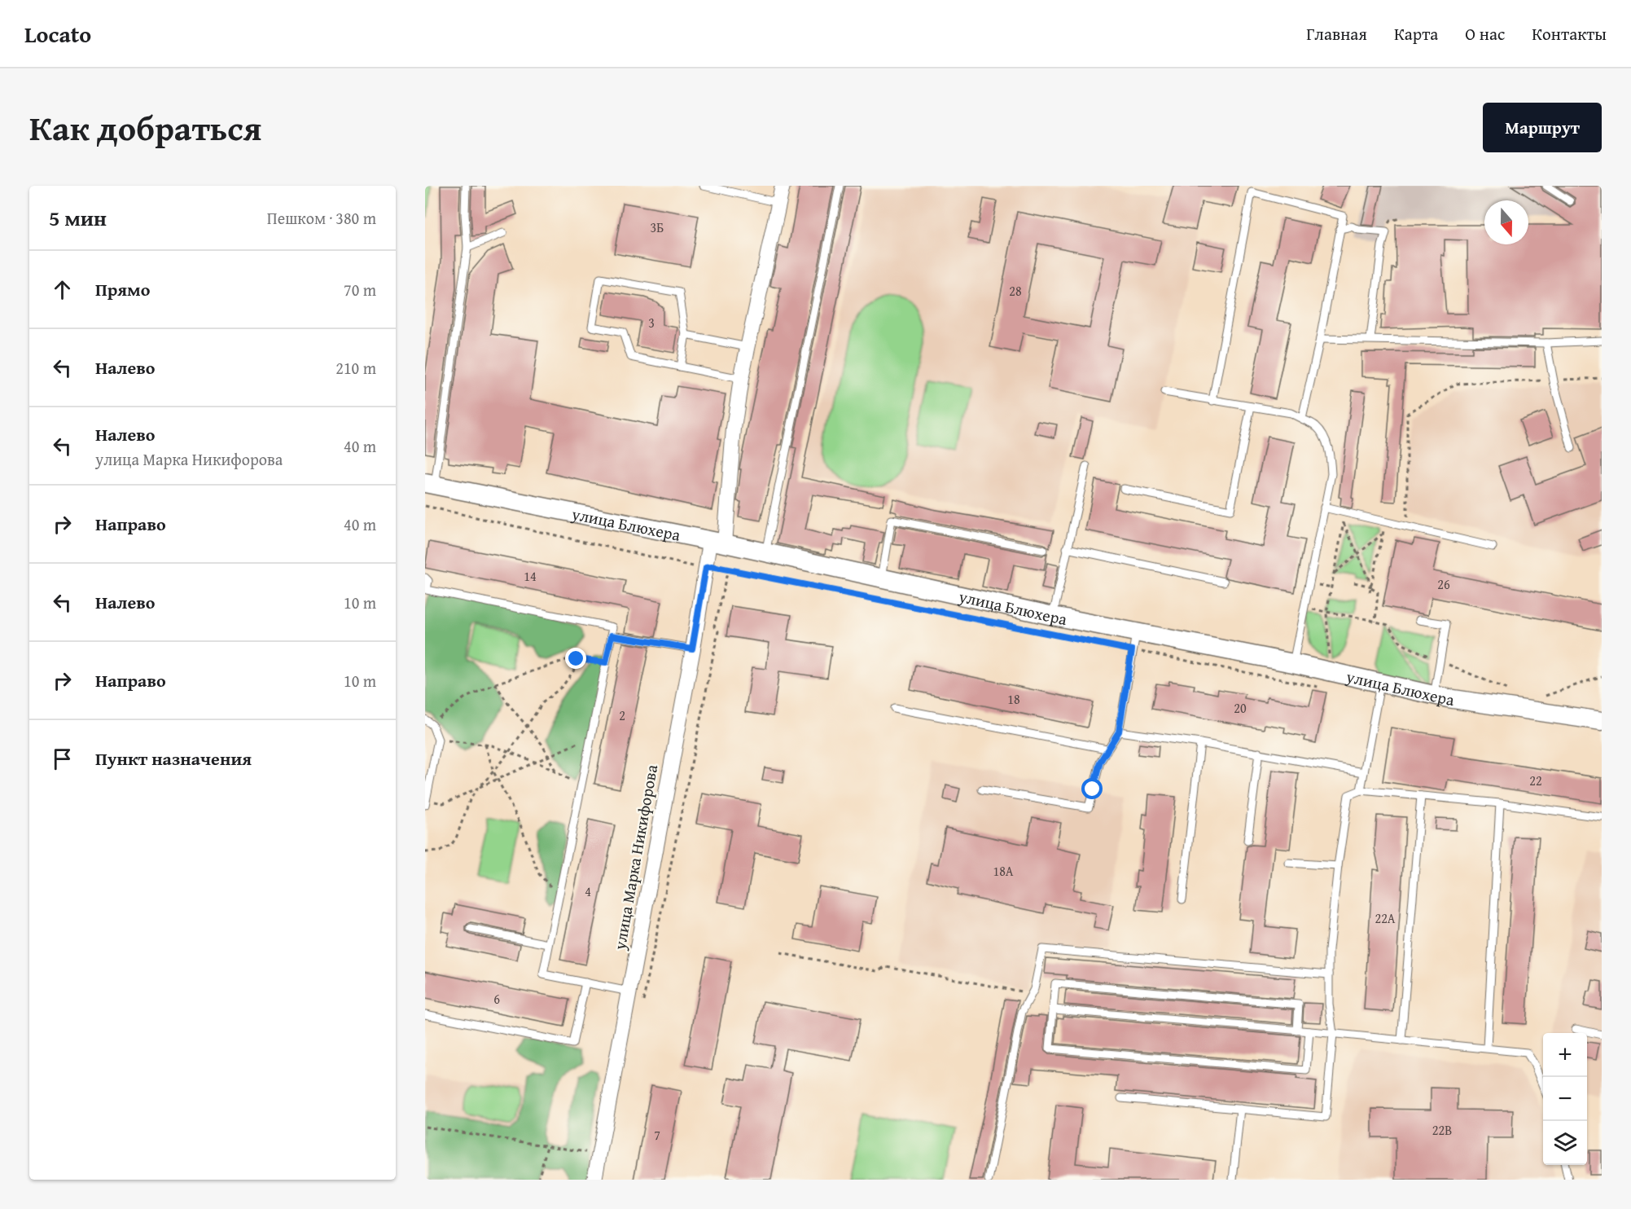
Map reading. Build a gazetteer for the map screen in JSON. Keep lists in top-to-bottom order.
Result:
{
  "streets": {
    "street": ["улица Блюхера", "улица Марка Никифорова"]
  },
  "crossings": [
    ["улица Блюхера", "улица Марка Никифорова"]
  ],
  "house_numbers": [
    "3Б",
    "28",
    "3",
    "14",
    "26",
    "18",
    "20",
    "2",
    "22",
    "18А",
    "4",
    "22А",
    "6",
    "22В",
    "7"
  ],
  "north": "bottom",
  "page": {
    "header": "Locato",
    "nav": [
      "Главная",
      "Карта",
      "О нас",
      "Контакты"
    ],
    "title": "Как добраться",
    "buttons": "Маршрут",
    "heading": ["5 мин", "Пешком · 380 m"],
    "list": [
      ["Прямо", "70 m"],
      ["Налево", "210 m"],
      ["Налево", "улица Марка Никифорова", "40 m"],
      ["Направо", "40 m"],
      ["Налево", "10 m"],
      ["Направо", "10 m"],
      "Пункт назначения"
    ],
    "map_buttons": ["+", "−"]
  }
}
